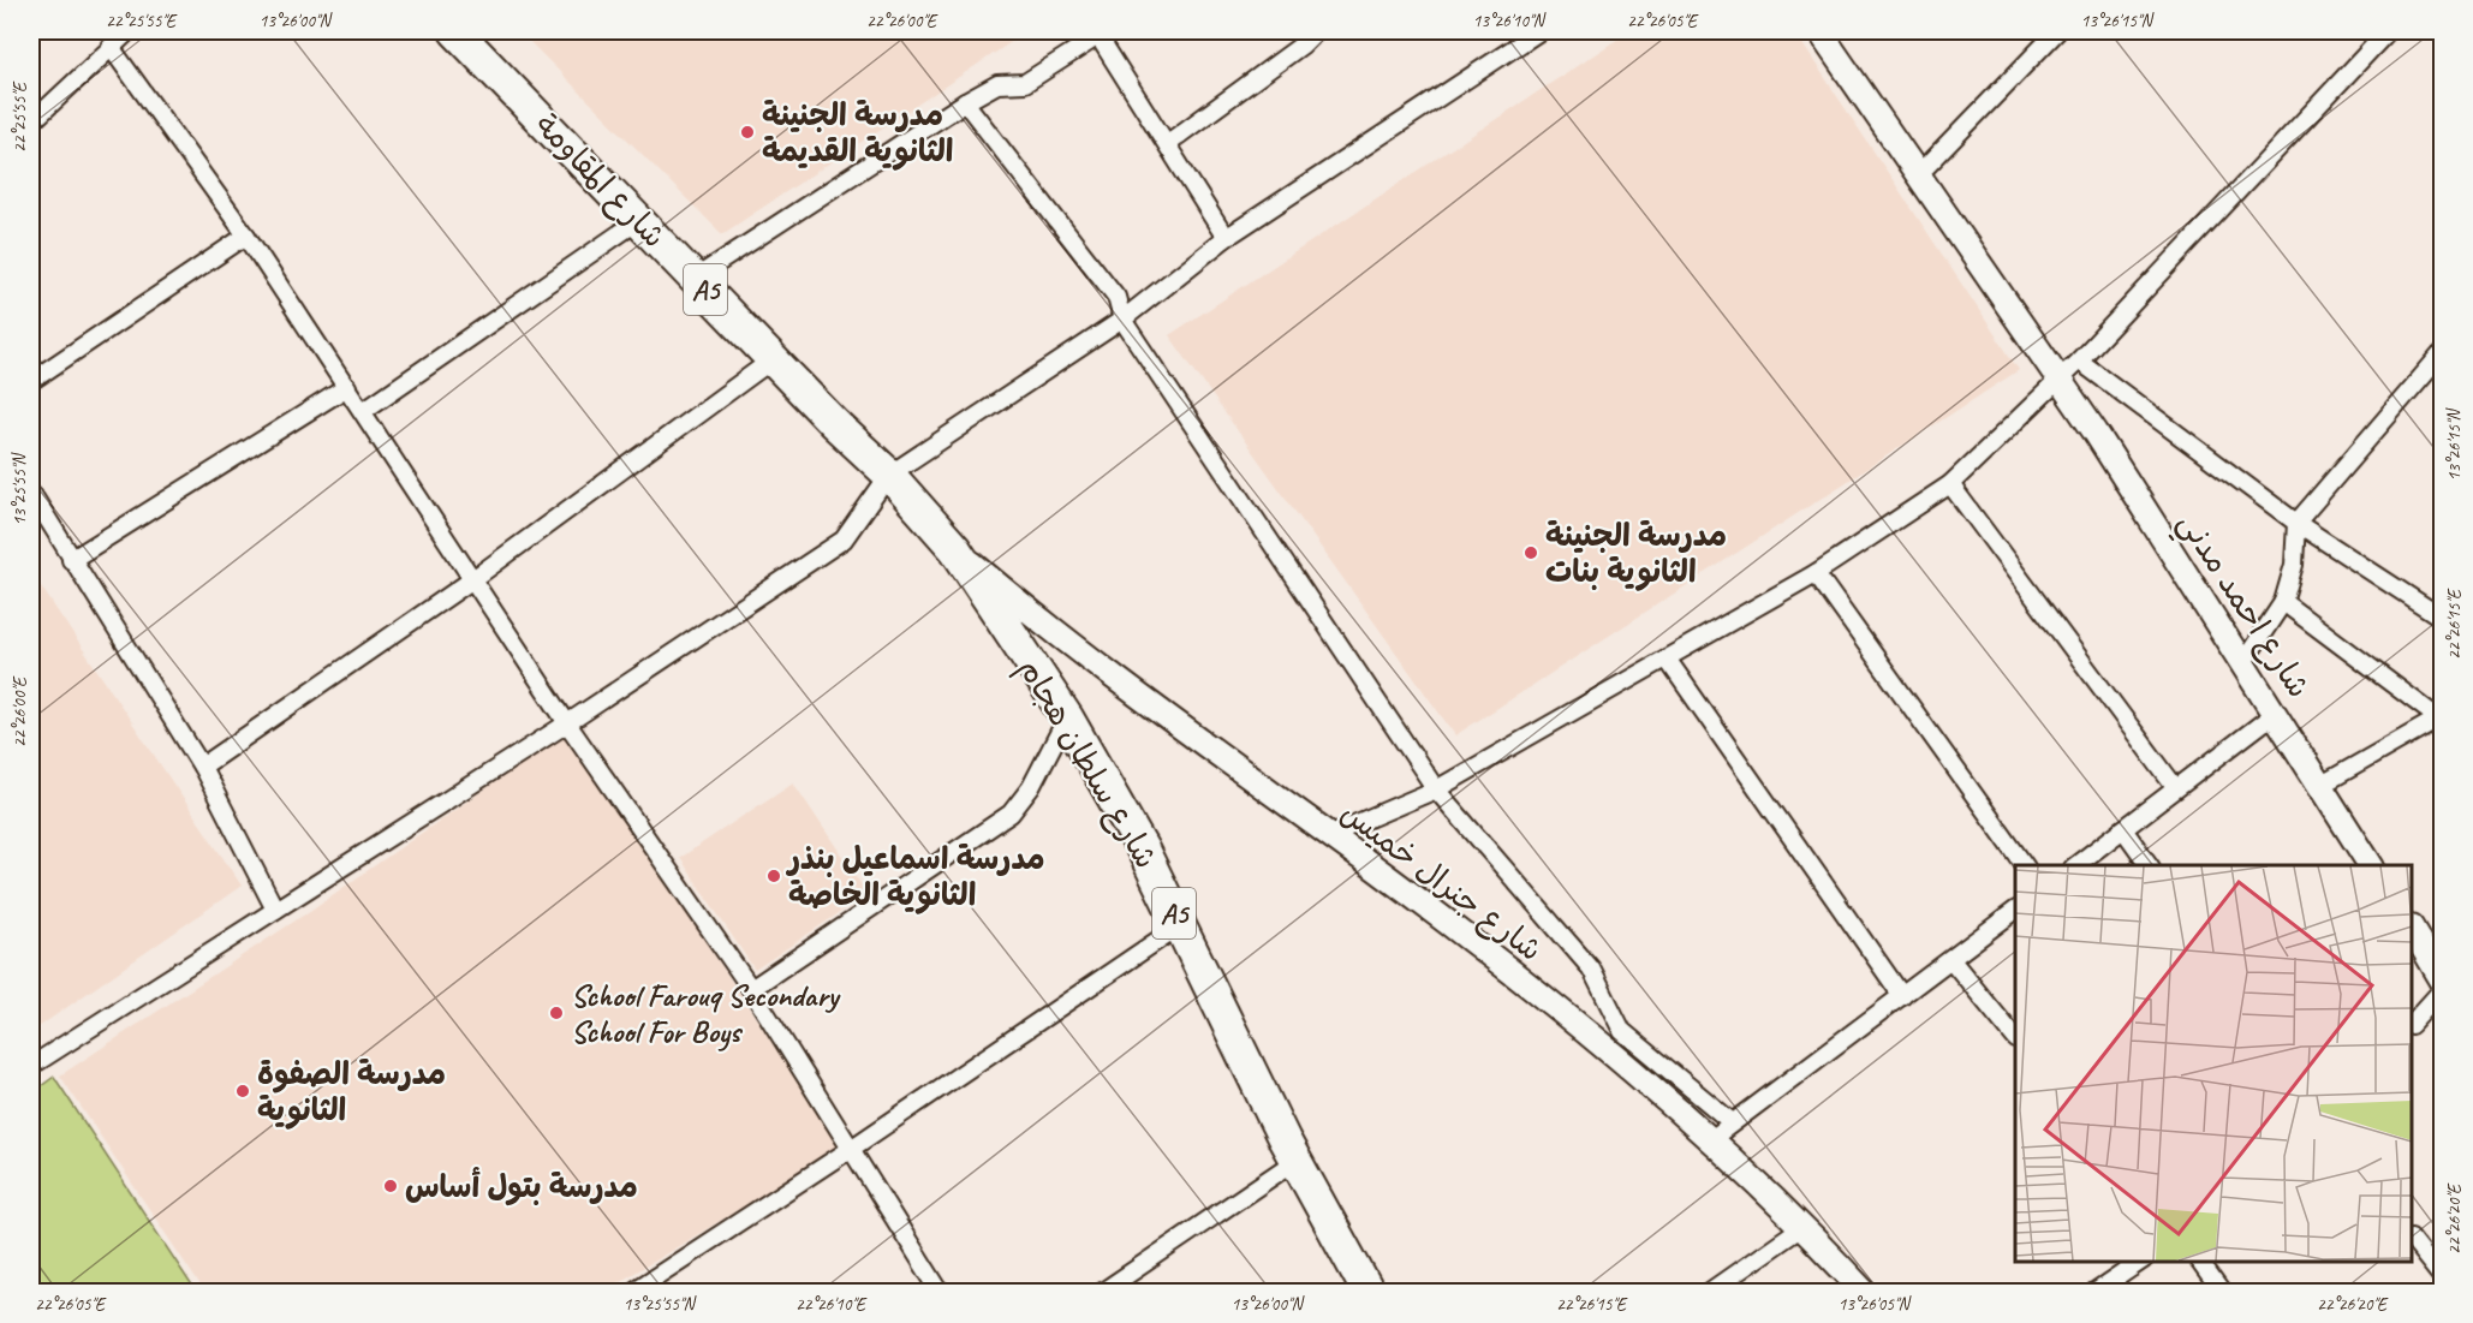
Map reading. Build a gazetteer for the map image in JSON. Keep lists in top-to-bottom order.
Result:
{
  "streets": {
    "highway": ["شارع المقاومة", "A5", "شارع سلطان هجام"],
    "main road": ["شارع احمد مدني", "شارع جنرال خميس"]
  },
  "crossings": [
    ["شارع المقاومة", "شارع سلطان هجام"],
    ["شارع المقاومة", "شارع جنرال خميس"],
    ["شارع سلطان هجام", "شارع جنرال خميس"]
  ],
  "places": [
    "مدرسة الجنينة الثانوية القديمة",
    "مدرسة الجنينة الثانوية بنات",
    "مدرسة اسماعيل بنذر الثانوية الخاصة",
    "School Farouq Secondary School For Boys",
    "مدرسة الصفوة الثانوية",
    "مدرسة بتول أساس"
  ],
  "coordinates": [
    "22°25'55\"E",
    "13°26'00\"N",
    "22°26'00\"E",
    "13°26'10\"N",
    "22°26'05\"E",
    "13°26'15\"N",
    "13°25'55\"N",
    "22°26'15\"E",
    "22°26'20\"E",
    "22°26'10\"E",
    "13°26'05\"N"
  ]
}
